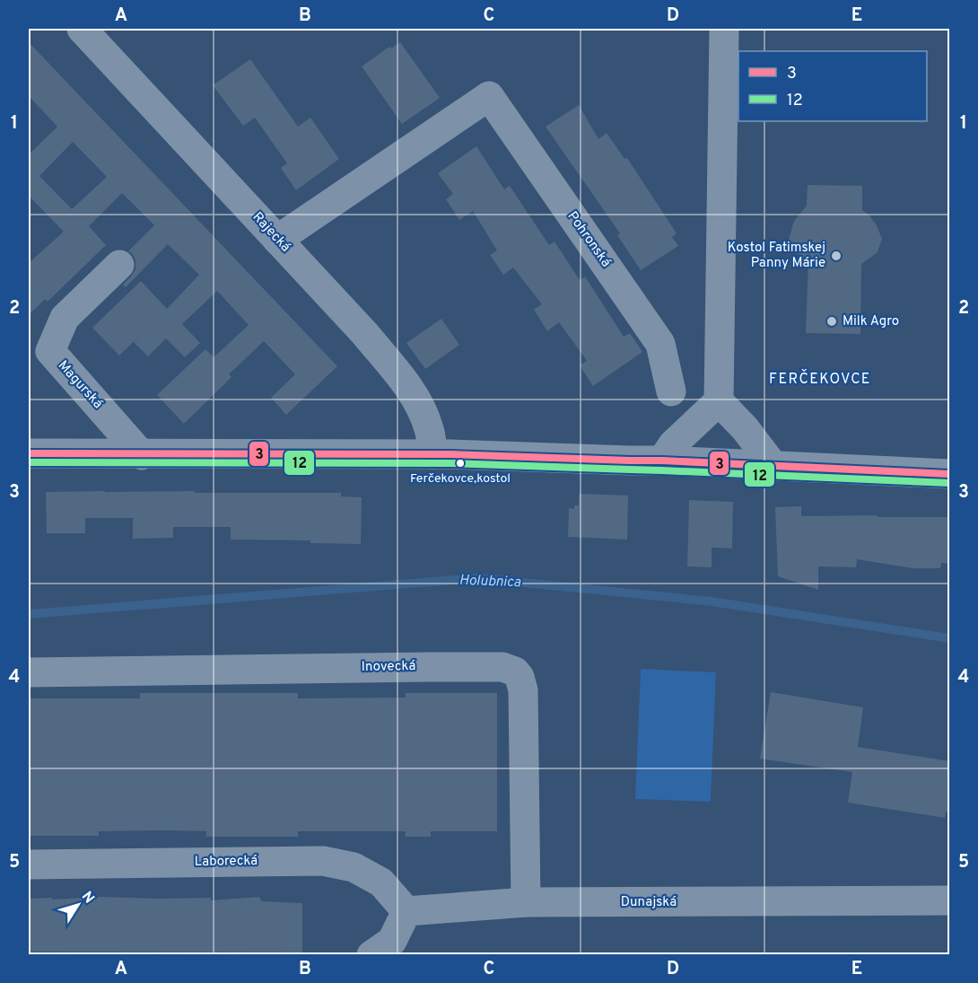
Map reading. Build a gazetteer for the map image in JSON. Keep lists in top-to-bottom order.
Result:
{
  "streets": {
    "street": [
      "Rajecká",
      "Pohronská",
      "Magurská",
      "Inovecká",
      "Laborecká",
      "Dunajská"
    ]
  },
  "crossings": [
    ["Rajecká", "Pohronská"],
    ["Inovecká", "Dunajská"],
    ["Laborecká", "Dunajská"]
  ],
  "districts": ["FERČEKOVCE"],
  "water": ["Holubnica"],
  "places": ["Kostol Fatimskej Panny Márie", "Milk Agro", "Ferčekovce,kostol"],
  "lines": ["transit line 3", "transit line 12"],
  "legend": ["3", "12"],
  "north": "top right",
  "grid": {
    "columns": [
      "A",
      "B",
      "C",
      "D",
      "E"
    ],
    "rows": [
      "1",
      "2",
      "3",
      "4",
      "5"
    ]
  }
}
